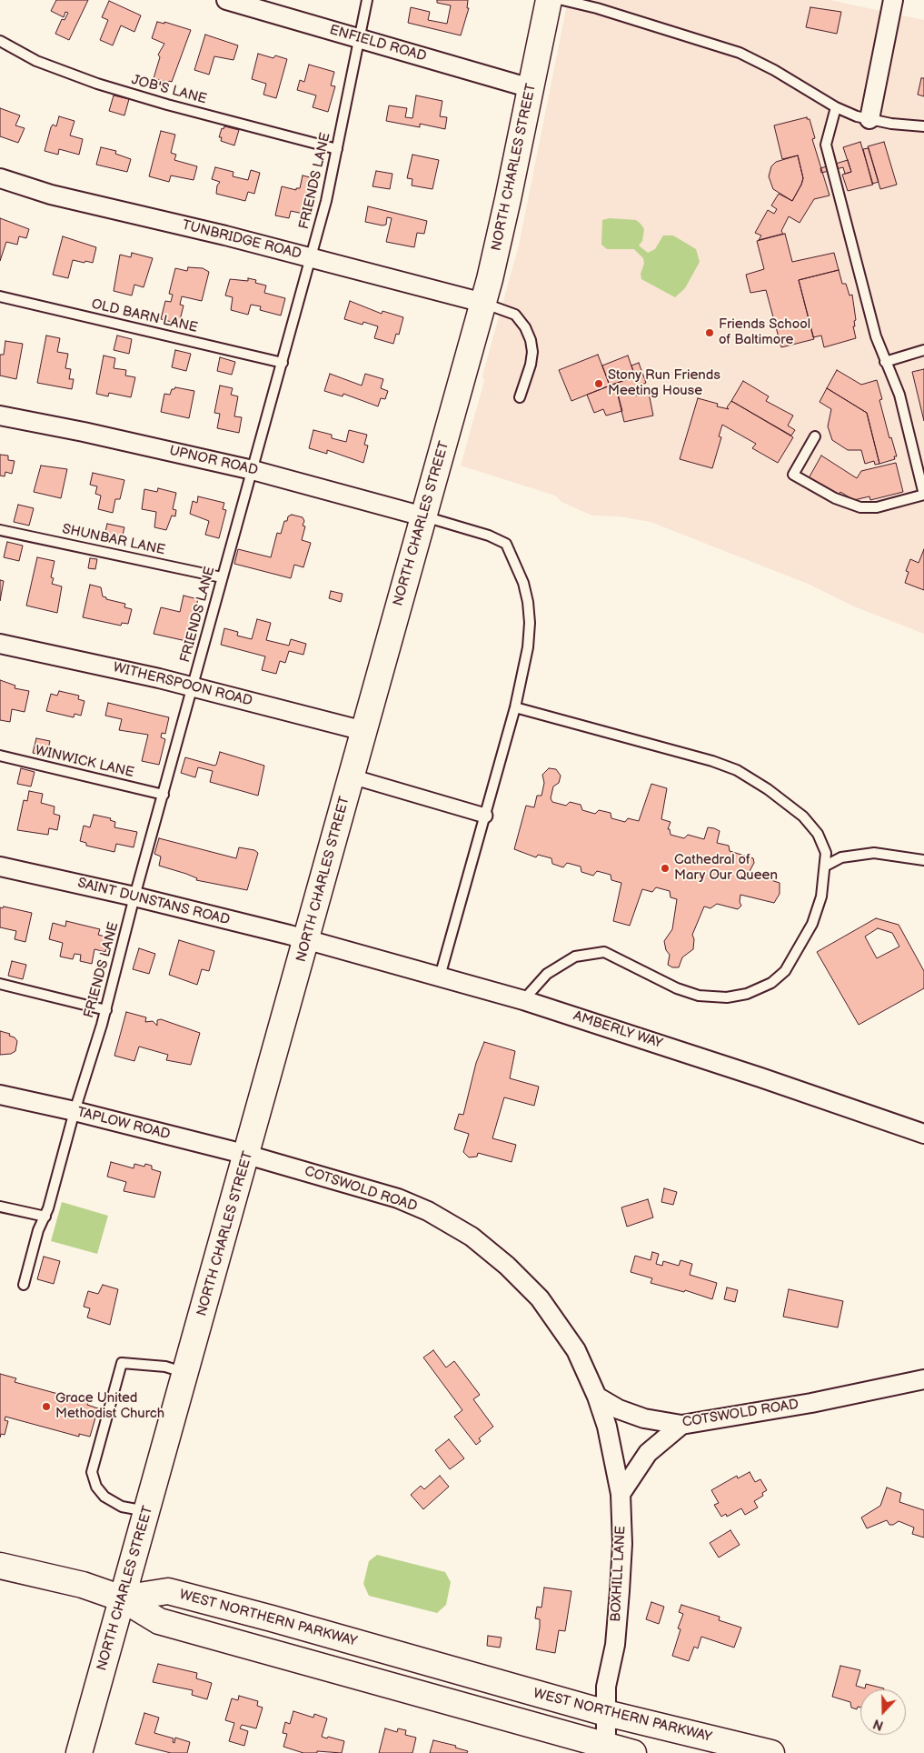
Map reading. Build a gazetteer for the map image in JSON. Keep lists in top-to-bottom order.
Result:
{
  "streets": {
    "main road": ["NORTH CHARLES STREET", "WEST NORTHERN PARKWAY"],
    "street": [
      "ENFIELD ROAD",
      "TUNBRIDGE ROAD",
      "UPNOR ROAD",
      "WITHERSPOON ROAD",
      "SAINT DUNSTANS ROAD",
      "AMBERLY WAY",
      "TAPLOW ROAD",
      "COTSWOLD ROAD",
      "BOXHILL LANE"
    ],
    "lane": [
      "JOB'S LANE",
      "FRIENDS LANE",
      "OLD BARN LANE",
      "SHUNBAR LANE",
      "WINWICK LANE"
    ]
  },
  "crossings": [
    ["ENFIELD ROAD", "NORTH CHARLES STREET"],
    ["ENFIELD ROAD", "FRIENDS LANE"],
    ["JOB'S LANE", "FRIENDS LANE"],
    ["NORTH CHARLES STREET", "TUNBRIDGE ROAD"],
    ["NORTH CHARLES STREET", "UPNOR ROAD"],
    ["NORTH CHARLES STREET", "WITHERSPOON ROAD"],
    ["NORTH CHARLES STREET", "SAINT DUNSTANS ROAD"],
    ["NORTH CHARLES STREET", "AMBERLY WAY"],
    ["NORTH CHARLES STREET", "TAPLOW ROAD"],
    ["NORTH CHARLES STREET", "COTSWOLD ROAD"],
    ["NORTH CHARLES STREET", "WEST NORTHERN PARKWAY"],
    ["FRIENDS LANE", "TUNBRIDGE ROAD"],
    ["FRIENDS LANE", "OLD BARN LANE"],
    ["FRIENDS LANE", "UPNOR ROAD"],
    ["FRIENDS LANE", "SHUNBAR LANE"],
    ["FRIENDS LANE", "WITHERSPOON ROAD"],
    ["FRIENDS LANE", "WINWICK LANE"],
    ["FRIENDS LANE", "SAINT DUNSTANS ROAD"],
    ["FRIENDS LANE", "TAPLOW ROAD"],
    ["SAINT DUNSTANS ROAD", "AMBERLY WAY"],
    ["TAPLOW ROAD", "COTSWOLD ROAD"],
    ["COTSWOLD ROAD", "BOXHILL LANE"],
    ["BOXHILL LANE", "WEST NORTHERN PARKWAY"]
  ],
  "places": [
    "Friends School of Baltimore",
    "Stony Run Friends Meeting House",
    "Cathedral of Mary Our Queen",
    "Grace United Methodist Church"
  ],
  "north": "bottom"
}
